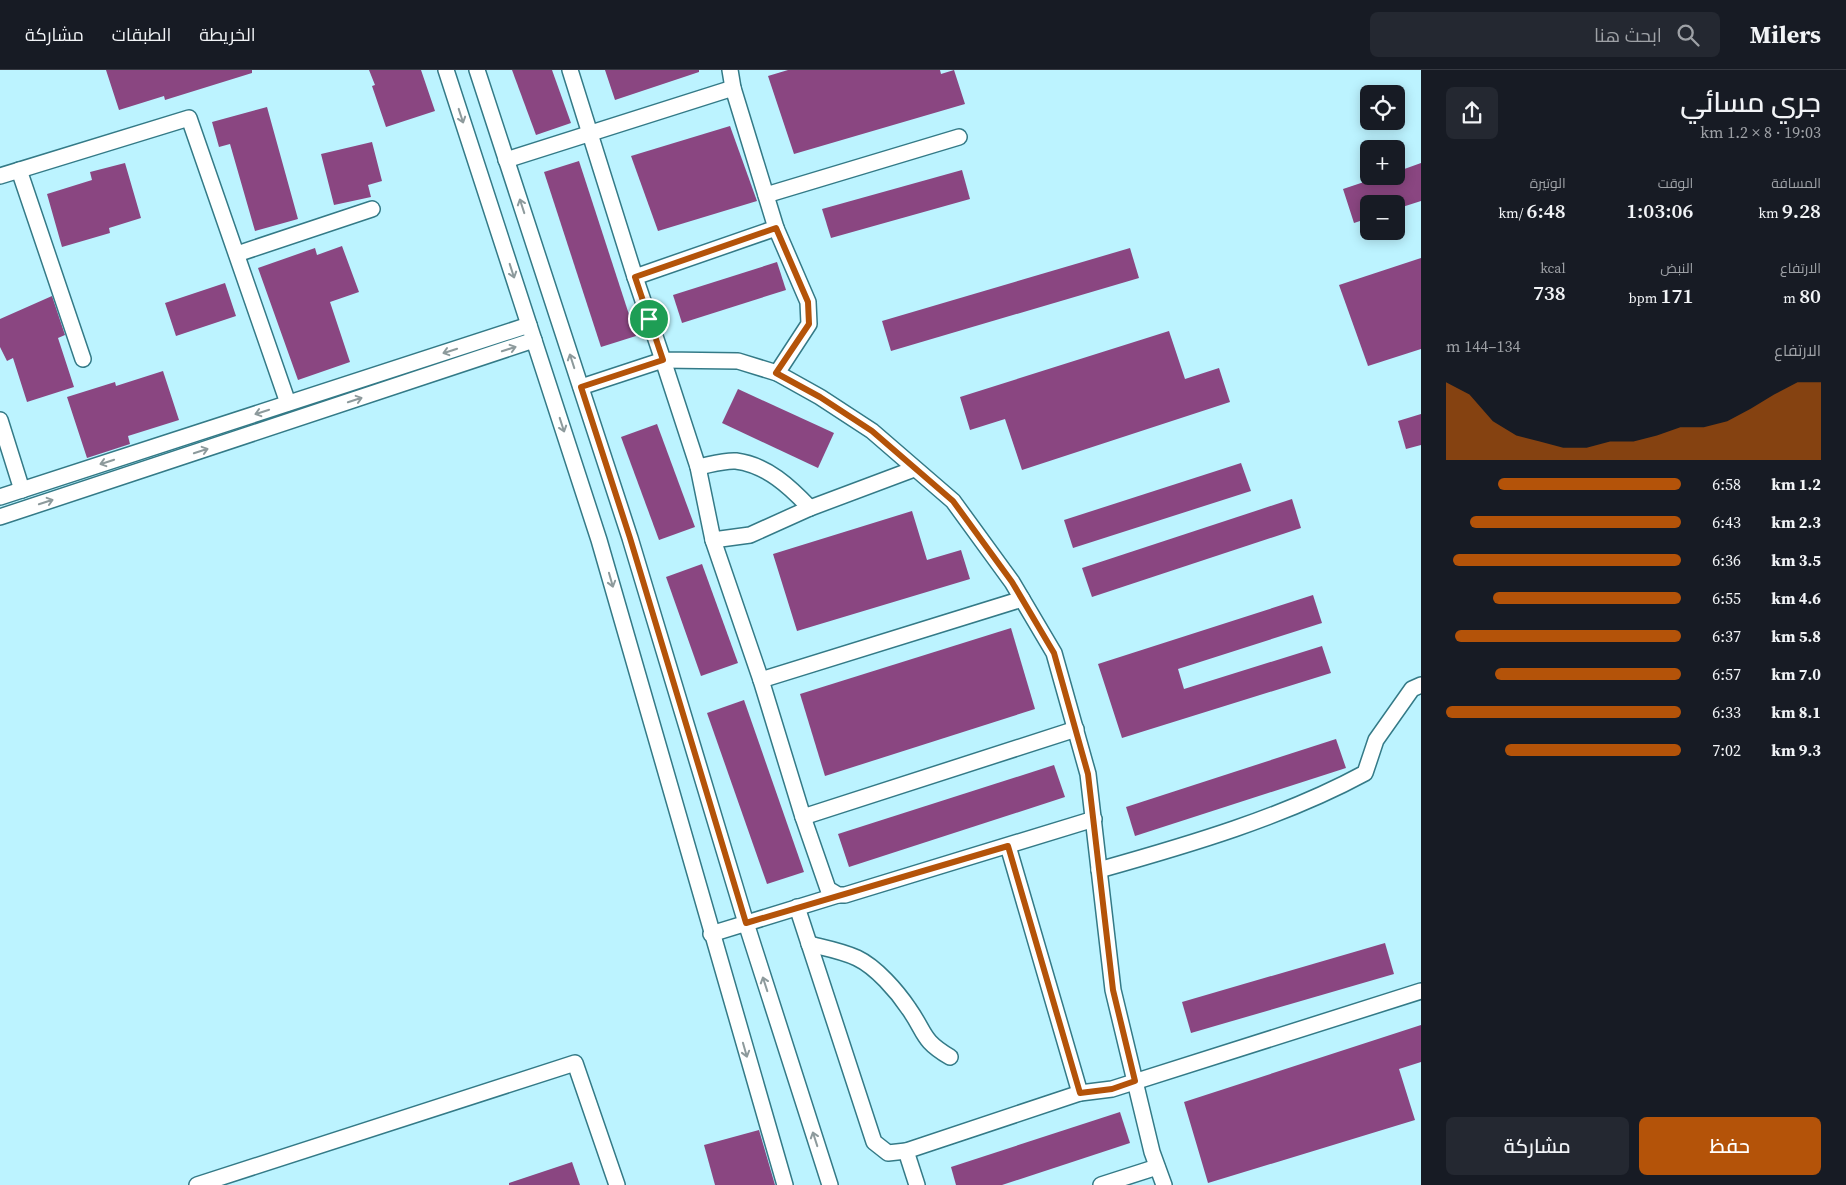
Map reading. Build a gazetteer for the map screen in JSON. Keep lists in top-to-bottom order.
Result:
{
  "page": {
    "header": "Milers",
    "search": "ابحث هنا",
    "nav": ["الخريطة", "الطبقات", "مشاركة"],
    "heading": ["جري مسائي", "19:03 · 8 × 1.2 km"],
    "map_buttons": ["+", "−"],
    "stats": [
      ["المسافة", "9.28 km"],
      ["الوقت", "1:03:06"],
      ["الوتيرة", "6:48 /km"],
      ["الارتفاع", "80 m"],
      ["النبض", "171 bpm"],
      ["kcal", "738"]
    ],
    "chart": ["الارتفاع", "134–144 m"],
    "list": [
      {
        "name": "1.2 km",
        "note": "6:58"
      },
      {
        "name": "2.3 km",
        "note": "6:43"
      },
      {
        "name": "3.5 km",
        "note": "6:36"
      },
      {
        "name": "4.6 km",
        "note": "6:55"
      },
      {
        "name": "5.8 km",
        "note": "6:37"
      },
      {
        "name": "7.0 km",
        "note": "6:57"
      },
      {
        "name": "8.1 km",
        "note": "6:33"
      },
      {
        "name": "9.3 km",
        "note": "7:02"
      }
    ],
    "buttons": ["حفظ", "مشاركة"]
  }
}
